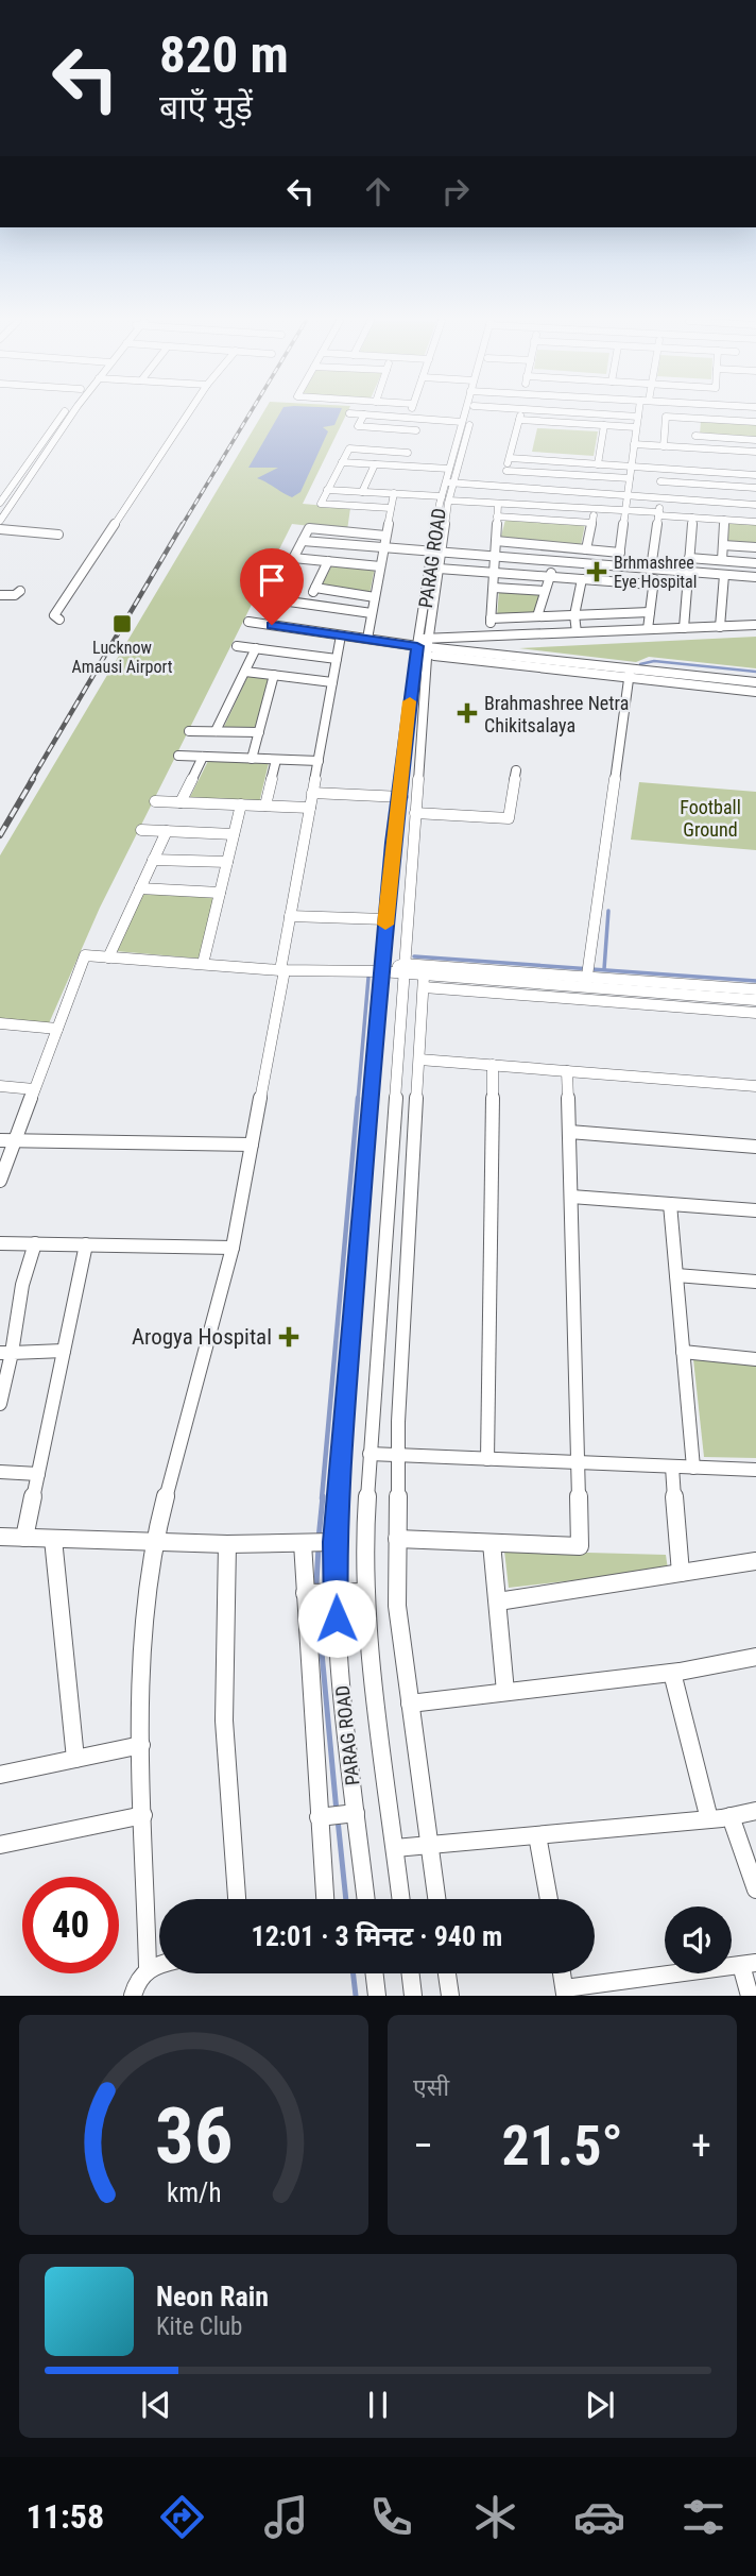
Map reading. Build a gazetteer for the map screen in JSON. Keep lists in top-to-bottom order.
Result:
{
  "streets": {
    "street": ["PARAG ROAD"]
  },
  "parks": ["Football Ground"],
  "places": {
    "health": ["Brhmashree Eye Hospital", "Brahmashree Netra Chikitsalaya", "Arogya Hospital"],
    "transit": ["Lucknow Amausi Airport"]
  },
  "page": {
    "turn": ["820 m", "बाएँ मुड़ें"],
    "limit": "40",
    "trip": "12:01 · 3 मिनट · 940 m",
    "tile": "एसी",
    "heat": ["−", "21.5°", "+"],
    "song": ["Neon Rain", "Kite Club"],
    "tabs": "11:58",
    "gauge": ["36", "km/h"]
  }
}
